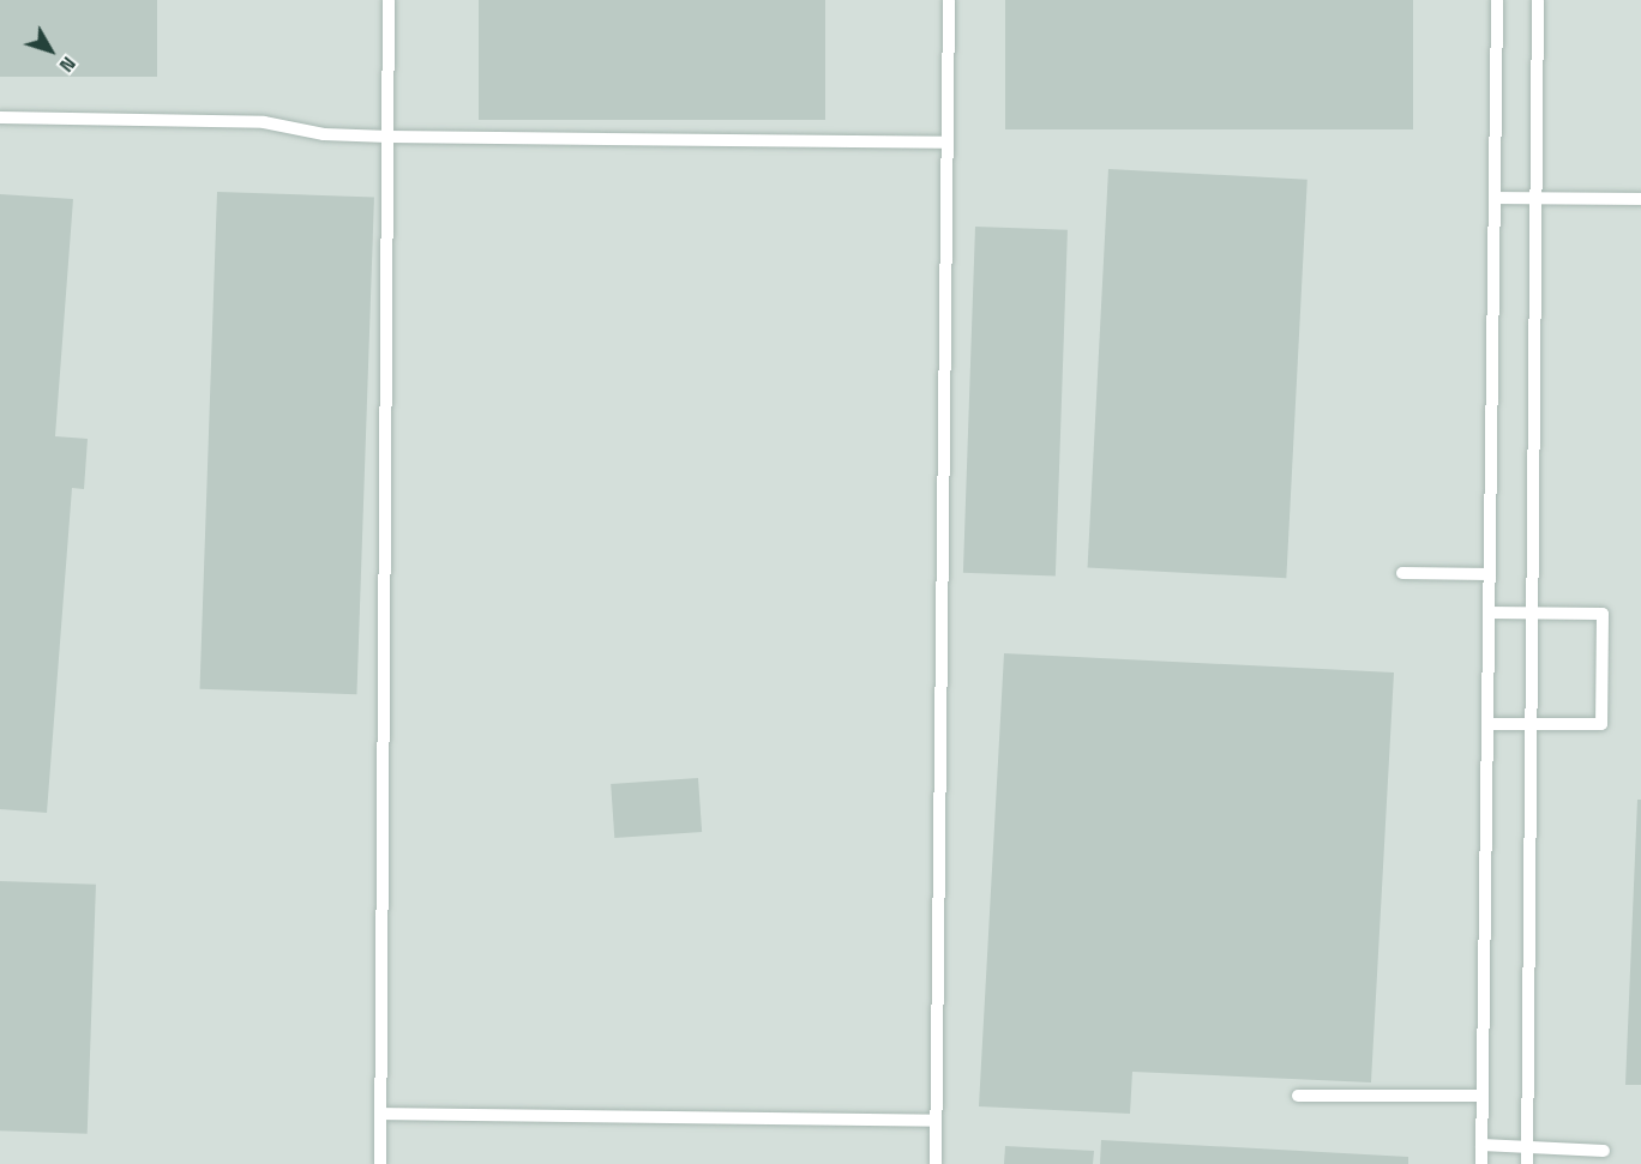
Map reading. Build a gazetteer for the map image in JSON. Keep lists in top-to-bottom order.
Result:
{
  "north": "bottom right"
}
